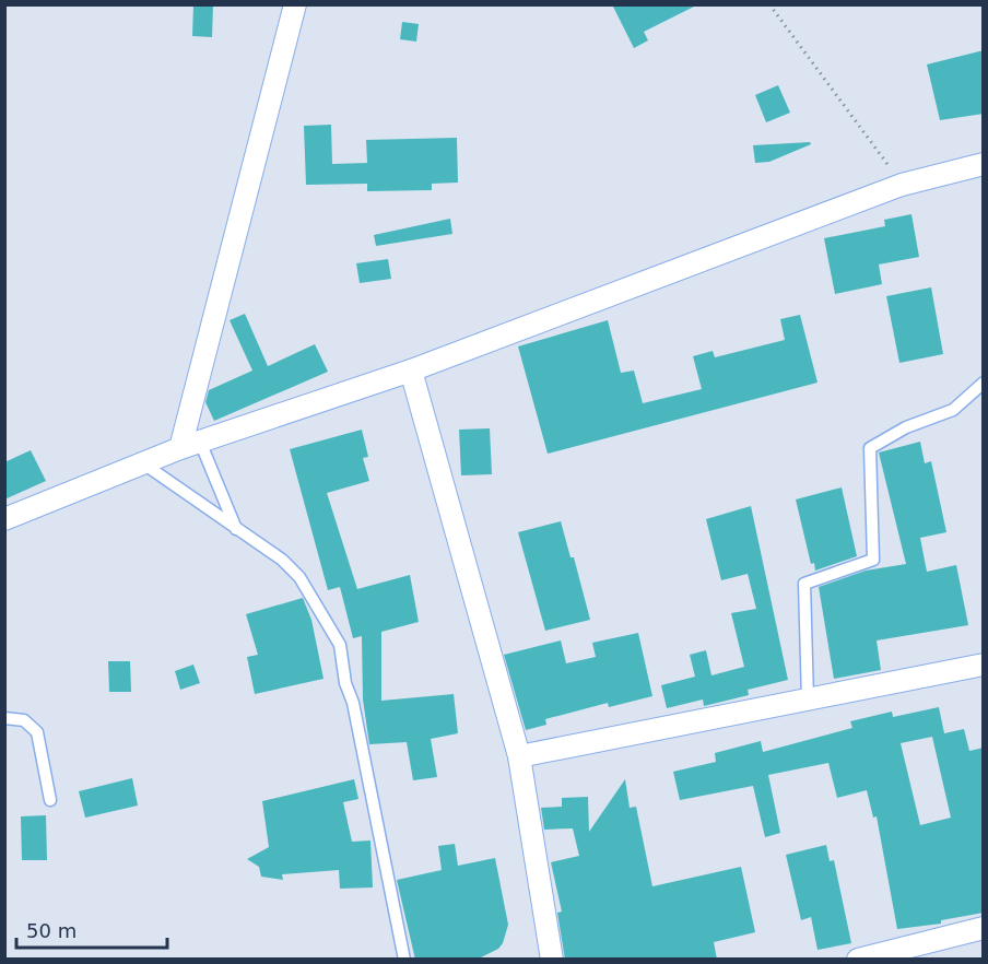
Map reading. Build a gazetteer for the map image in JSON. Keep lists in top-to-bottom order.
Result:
{
  "scale_bar": "50 m"
}
